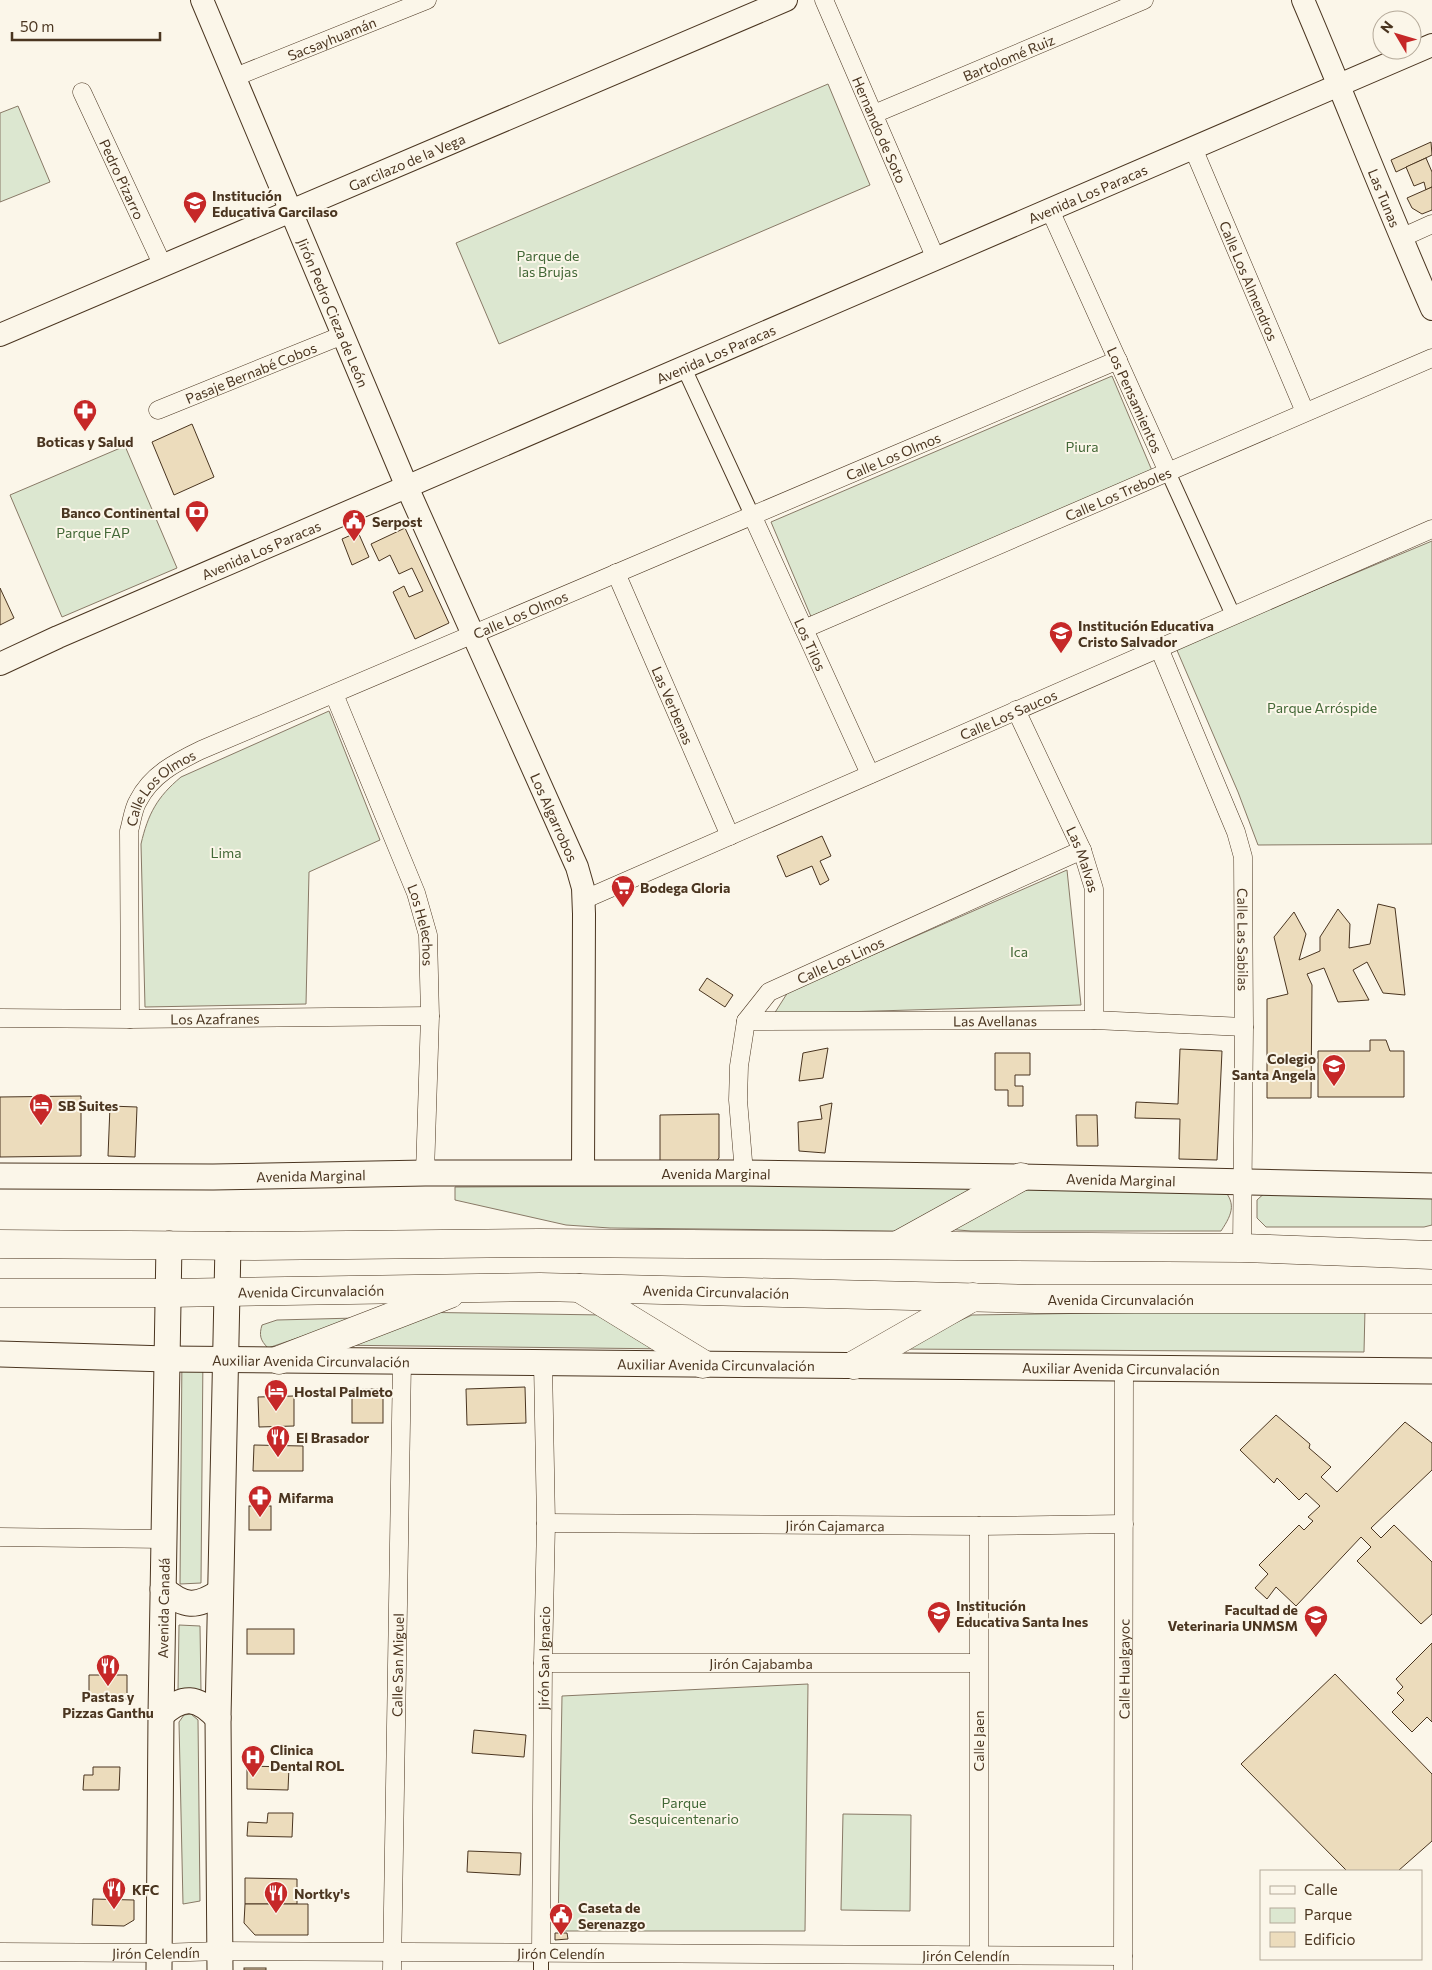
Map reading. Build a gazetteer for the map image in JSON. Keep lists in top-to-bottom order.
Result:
{
  "streets": {
    "main road": [
      "Avenida Marginal",
      "Avenida Circunvalación",
      "Auxiliar Avenida Circunvalación",
      "Avenida Canadá"
    ],
    "street": [
      "Sacsayhuamán",
      "Bartolomé Ruiz",
      "Hernando de Soto",
      "Garcilazo de la Vega",
      "Pedro Pizarro",
      "Avenida Los Paracas",
      "Las Tunas",
      "Calle Los Almendros",
      "Jirón Pedro Cieza de León",
      "Pasaje Bernabé Cobos",
      "Los Pensamientos",
      "Calle Los Olmos",
      "Calle Los Treboles",
      "Los Tilos",
      "Las Verbenas",
      "Calle Los Saucos",
      "Los Algarrobos",
      "Las Malvas",
      "Los Helechos",
      "Calle Las Sabilas",
      "Calle Los Linos",
      "Los Azafranes",
      "Las Avellanas",
      "Jirón Cajamarca",
      "Jirón San Ignacio",
      "Jirón Cajabamba",
      "Calle San Miguel",
      "Calle Hualgayoc",
      "Calle Jaen",
      "Jirón Celendín"
    ]
  },
  "crossings": [
    ["Sacsayhuamán", "Jirón Pedro Cieza de León"],
    ["Bartolomé Ruiz", "Hernando de Soto"],
    ["Hernando de Soto", "Avenida Los Paracas"],
    ["Garcilazo de la Vega", "Pedro Pizarro"],
    ["Garcilazo de la Vega", "Jirón Pedro Cieza de León"],
    ["Avenida Los Paracas", "Las Tunas"],
    ["Avenida Los Paracas", "Calle Los Almendros"],
    ["Avenida Los Paracas", "Jirón Pedro Cieza de León"],
    ["Avenida Los Paracas", "Los Pensamientos"],
    ["Avenida Los Paracas", "Los Algarrobos"],
    ["Calle Los Almendros", "Calle Los Treboles"],
    ["Jirón Pedro Cieza de León", "Pasaje Bernabé Cobos"],
    ["Jirón Pedro Cieza de León", "Los Algarrobos"],
    ["Los Pensamientos", "Calle Los Olmos"],
    ["Los Pensamientos", "Calle Los Treboles"],
    ["Los Pensamientos", "Calle Los Saucos"],
    ["Calle Los Olmos", "Los Tilos"],
    ["Calle Los Olmos", "Las Verbenas"],
    ["Calle Los Olmos", "Los Algarrobos"],
    ["Calle Los Olmos", "Los Helechos"],
    ["Calle Los Olmos", "Los Azafranes"],
    ["Calle Los Treboles", "Los Tilos"],
    ["Los Tilos", "Calle Los Saucos"],
    ["Las Verbenas", "Calle Los Saucos"],
    ["Calle Los Saucos", "Los Algarrobos"],
    ["Calle Los Saucos", "Las Malvas"],
    ["Calle Los Saucos", "Calle Las Sabilas"],
    ["Los Algarrobos", "Avenida Marginal"],
    ["Las Malvas", "Calle Los Linos"],
    ["Las Malvas", "Las Avellanas"],
    ["Los Helechos", "Los Azafranes"],
    ["Los Helechos", "Avenida Marginal"],
    ["Calle Las Sabilas", "Las Avellanas"],
    ["Calle Las Sabilas", "Avenida Marginal"],
    ["Calle Los Linos", "Las Avellanas"],
    ["Calle Los Linos", "Avenida Marginal"],
    ["Avenida Circunvalación", "Avenida Canadá"],
    ["Auxiliar Avenida Circunvalación", "Avenida Canadá"],
    ["Auxiliar Avenida Circunvalación", "Jirón San Ignacio"],
    ["Auxiliar Avenida Circunvalación", "Calle San Miguel"],
    ["Auxiliar Avenida Circunvalación", "Calle Hualgayoc"],
    ["Jirón Cajamarca", "Jirón San Ignacio"],
    ["Jirón Cajamarca", "Calle Hualgayoc"],
    ["Jirón Cajamarca", "Calle Jaen"],
    ["Avenida Canadá", "Jirón Celendín"],
    ["Jirón San Ignacio", "Jirón Cajabamba"],
    ["Jirón San Ignacio", "Jirón Celendín"],
    ["Jirón Cajabamba", "Calle Jaen"],
    ["Calle San Miguel", "Jirón Celendín"],
    ["Calle Hualgayoc", "Jirón Celendín"],
    ["Calle Jaen", "Jirón Celendín"]
  ],
  "parks": [
    "Parque de las Brujas",
    "Piura",
    "Parque FAP",
    "Parque Arróspide",
    "Lima",
    "Ica",
    "Parque Sesquicentenario"
  ],
  "places": {
    "school or university": [
      "Institución Educativa Garcilaso",
      "Institución Educativa Cristo Salvador",
      "Colegio Santa Angela",
      "Institución Educativa Santa Ines",
      "Facultad de Veterinaria UNMSM"
    ],
    "pharmacy": ["Boticas y Salud", "Mifarma"],
    "bank": ["Banco Continental"],
    "public building": ["Serpost", "Caseta de Serenazgo"],
    "supermarket": ["Bodega Gloria"],
    "hotel": ["SB Suites", "Hostal Palmeto"],
    "restaurant": [
      "El Brasador",
      "Pastas y Pizzas Ganthu",
      "KFC",
      "Nortky's"
    ],
    "hospital": ["Clinica Dental ROL"]
  },
  "legend": ["Calle", "Parque", "Edificio"],
  "scale_bar": "50 m",
  "north": "top left"
}
